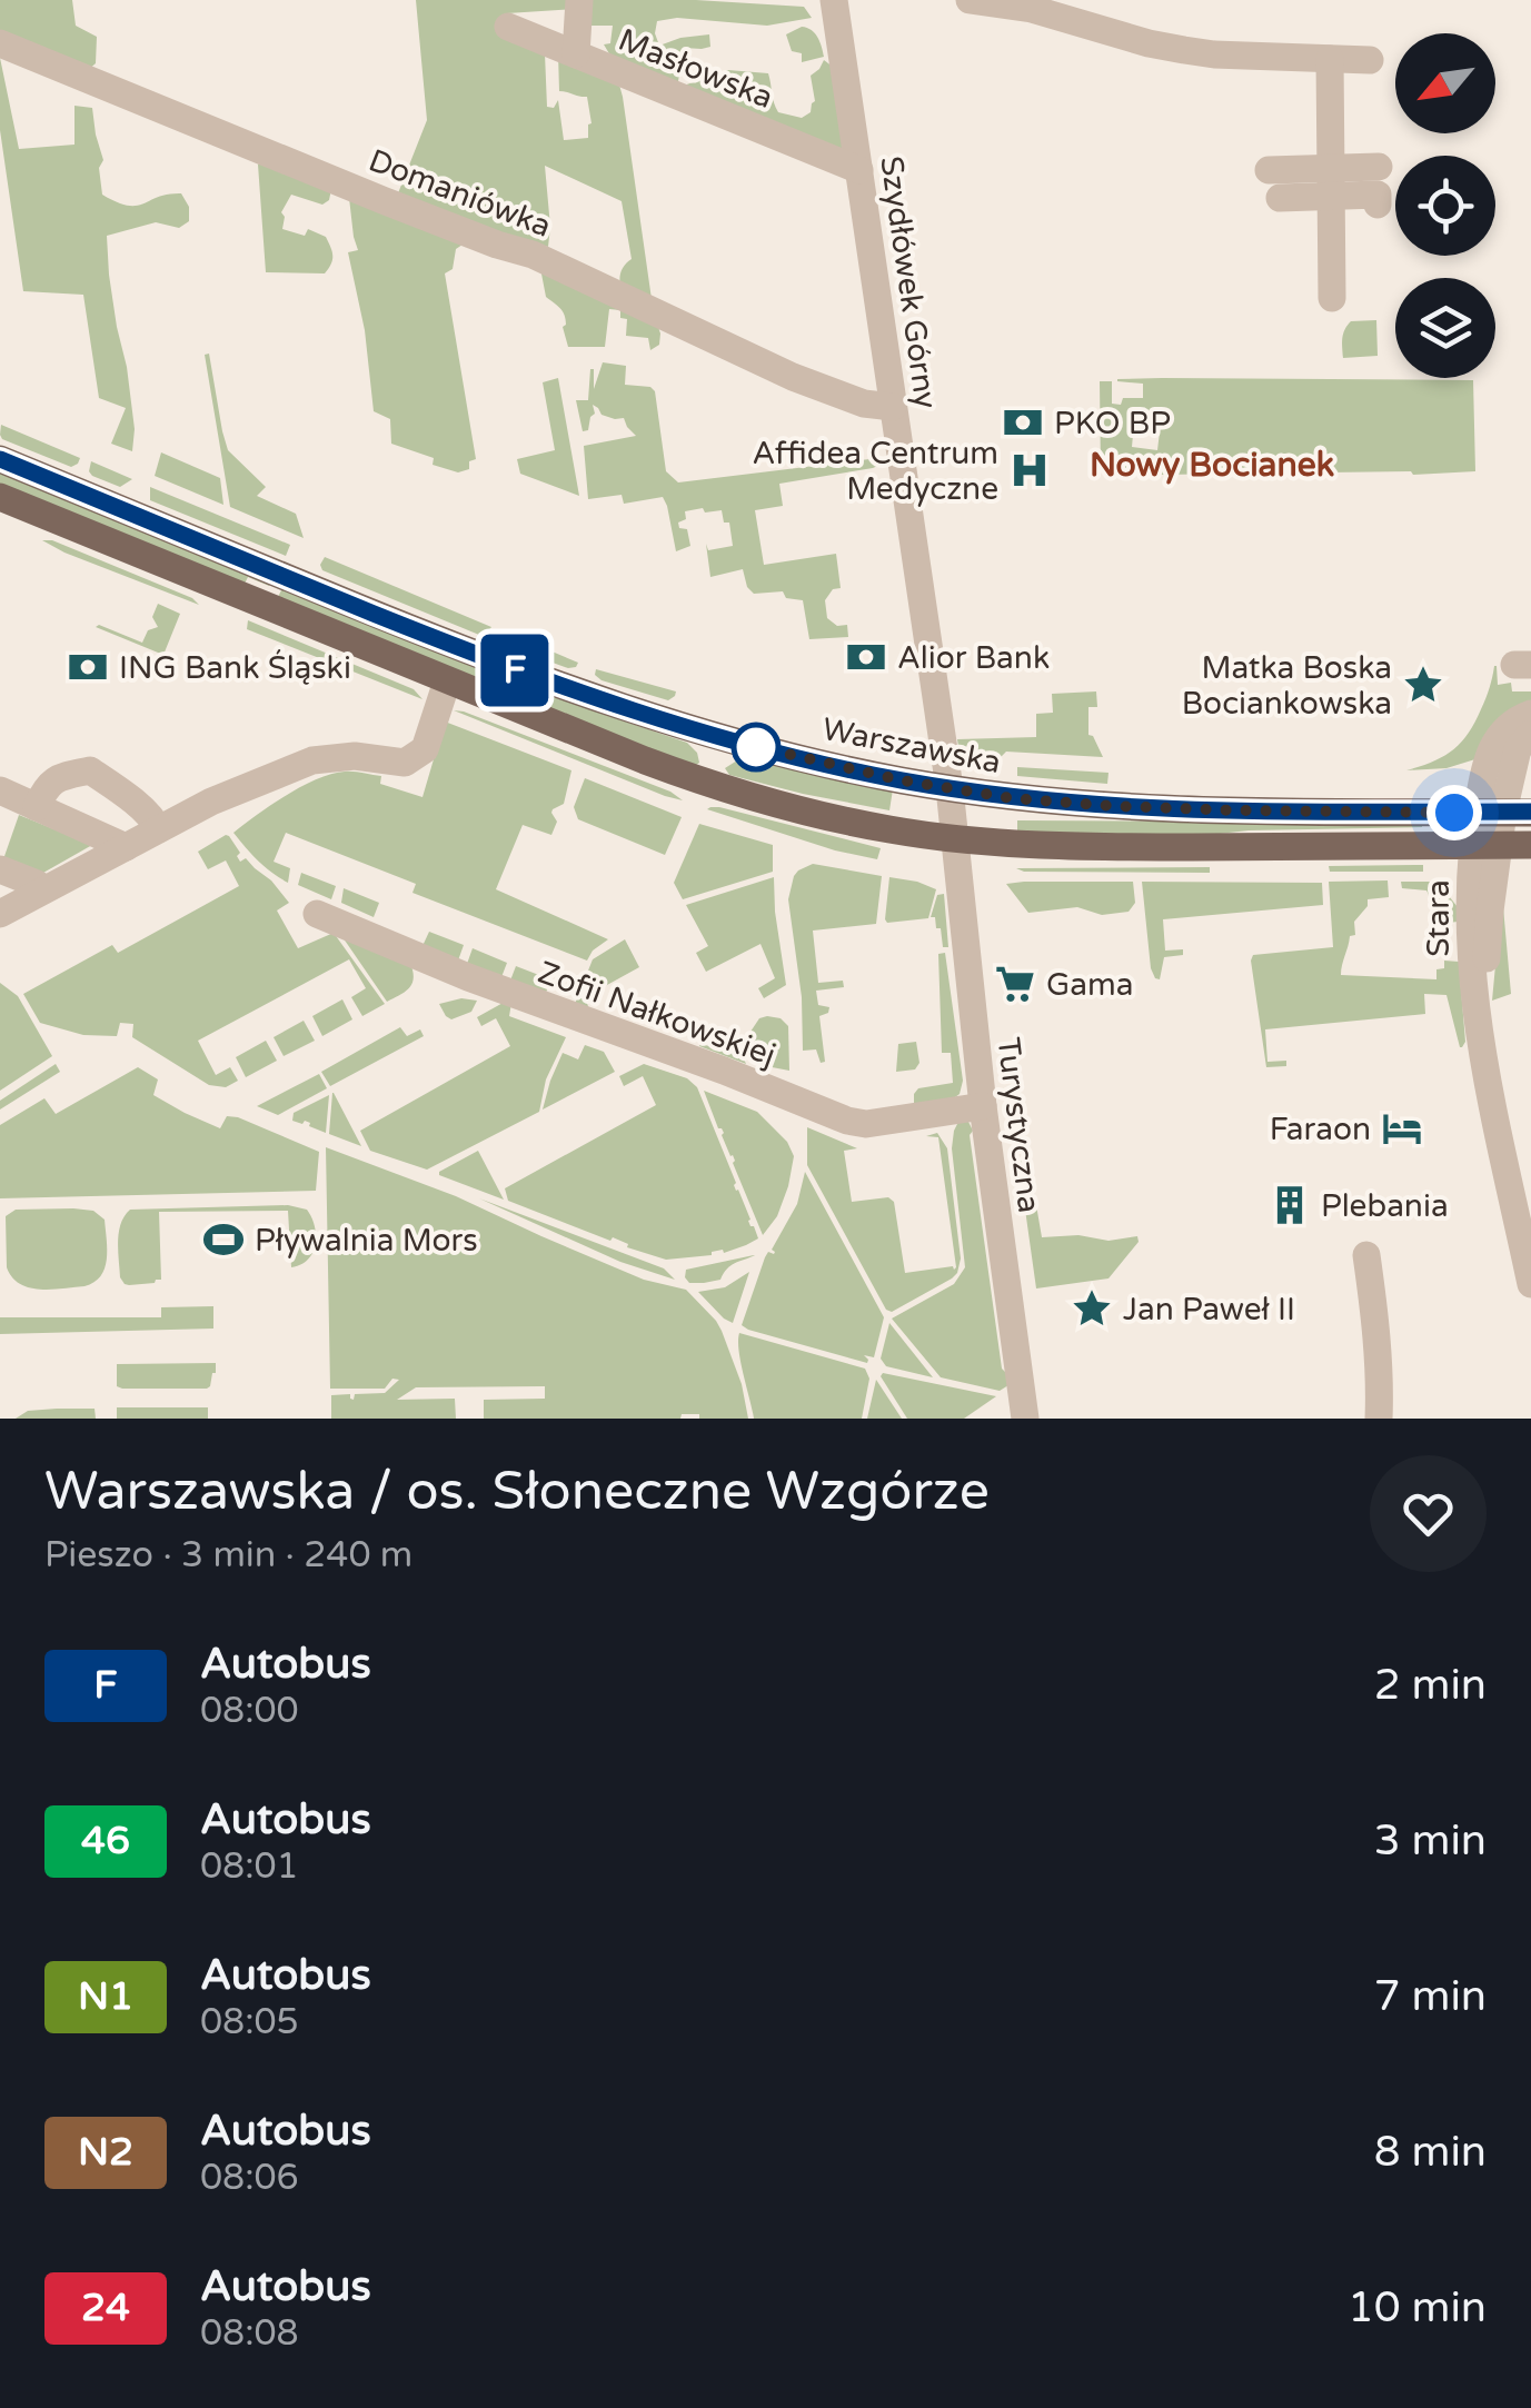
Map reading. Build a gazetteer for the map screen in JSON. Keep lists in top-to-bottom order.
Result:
{
  "streets": {
    "main road": ["Warszawska"],
    "street": [
      "Masłowska",
      "Domaniówka",
      "Szydłówek Górny",
      "Stara",
      "Zofii Nałkowskiej",
      "Turystyczna"
    ]
  },
  "crossings": [
    ["Masłowska", "Szydłówek Górny"],
    ["Domaniówka", "Szydłówek Górny"],
    ["Szydłówek Górny", "Warszawska"],
    ["Szydłówek Górny", "Turystyczna"],
    ["Warszawska", "Stara"],
    ["Zofii Nałkowskiej", "Turystyczna"]
  ],
  "districts": ["Nowy Bocianek"],
  "places": {
    "bank": ["PKO BP", "Alior Bank", "ING Bank Śląski"],
    "hospital": ["Affidea Centrum Medyczne"],
    "place": ["Matka Boska Bociankowska", "Jan Paweł II"],
    "supermarket": ["Gama"],
    "hotel": ["Faraon"],
    "building": ["Plebania"],
    "sports": ["Pływalnia Mors"]
  },
  "lines": ["bus line F"],
  "north": "bottom left",
  "page": {
    "on_map": "F",
    "heading": ["Warszawska / os. Słoneczne Wzgórze", "Pieszo · 3 min · 240 m"],
    "list": [
      {
        "mark": "F",
        "name": "Autobus",
        "note": "08:00",
        "value": "2 min"
      },
      {
        "mark": "46",
        "name": "Autobus",
        "note": "08:01",
        "value": "3 min"
      },
      {
        "mark": "N1",
        "name": "Autobus",
        "note": "08:05",
        "value": "7 min"
      },
      {
        "mark": "N2",
        "name": "Autobus",
        "note": "08:06",
        "value": "8 min"
      },
      {
        "mark": "24",
        "name": "Autobus",
        "note": "08:08",
        "value": "10 min"
      }
    ]
  }
}
